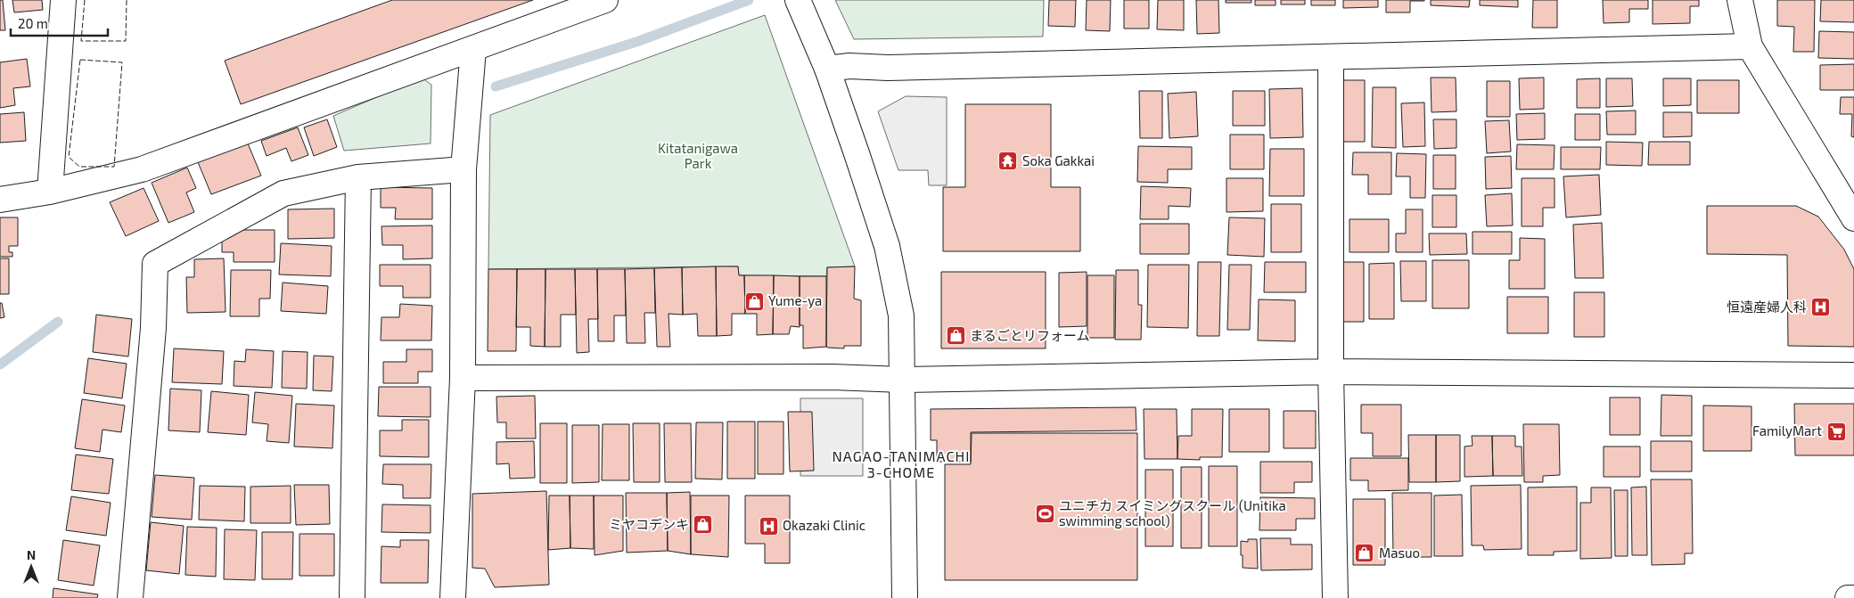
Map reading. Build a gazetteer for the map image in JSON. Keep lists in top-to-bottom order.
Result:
{
  "districts": ["NAGAO-TANIMACHI 3-CHOME"],
  "parks": ["Kitatanigawa Park"],
  "places": {
    "temple": ["Soka Gakkai"],
    "shop": [
      "Yume-ya",
      "まるごとリフォーム",
      "ミヤコデンキ",
      "Masuo"
    ],
    "hospital": ["恒遠産婦人科", "Okazaki Clinic"],
    "supermarket": ["FamilyMart"],
    "sports": ["ユニチカ スイミングスクール (Unitika swimming school)"]
  },
  "scale_bar": "20 m",
  "north": "top"
}
